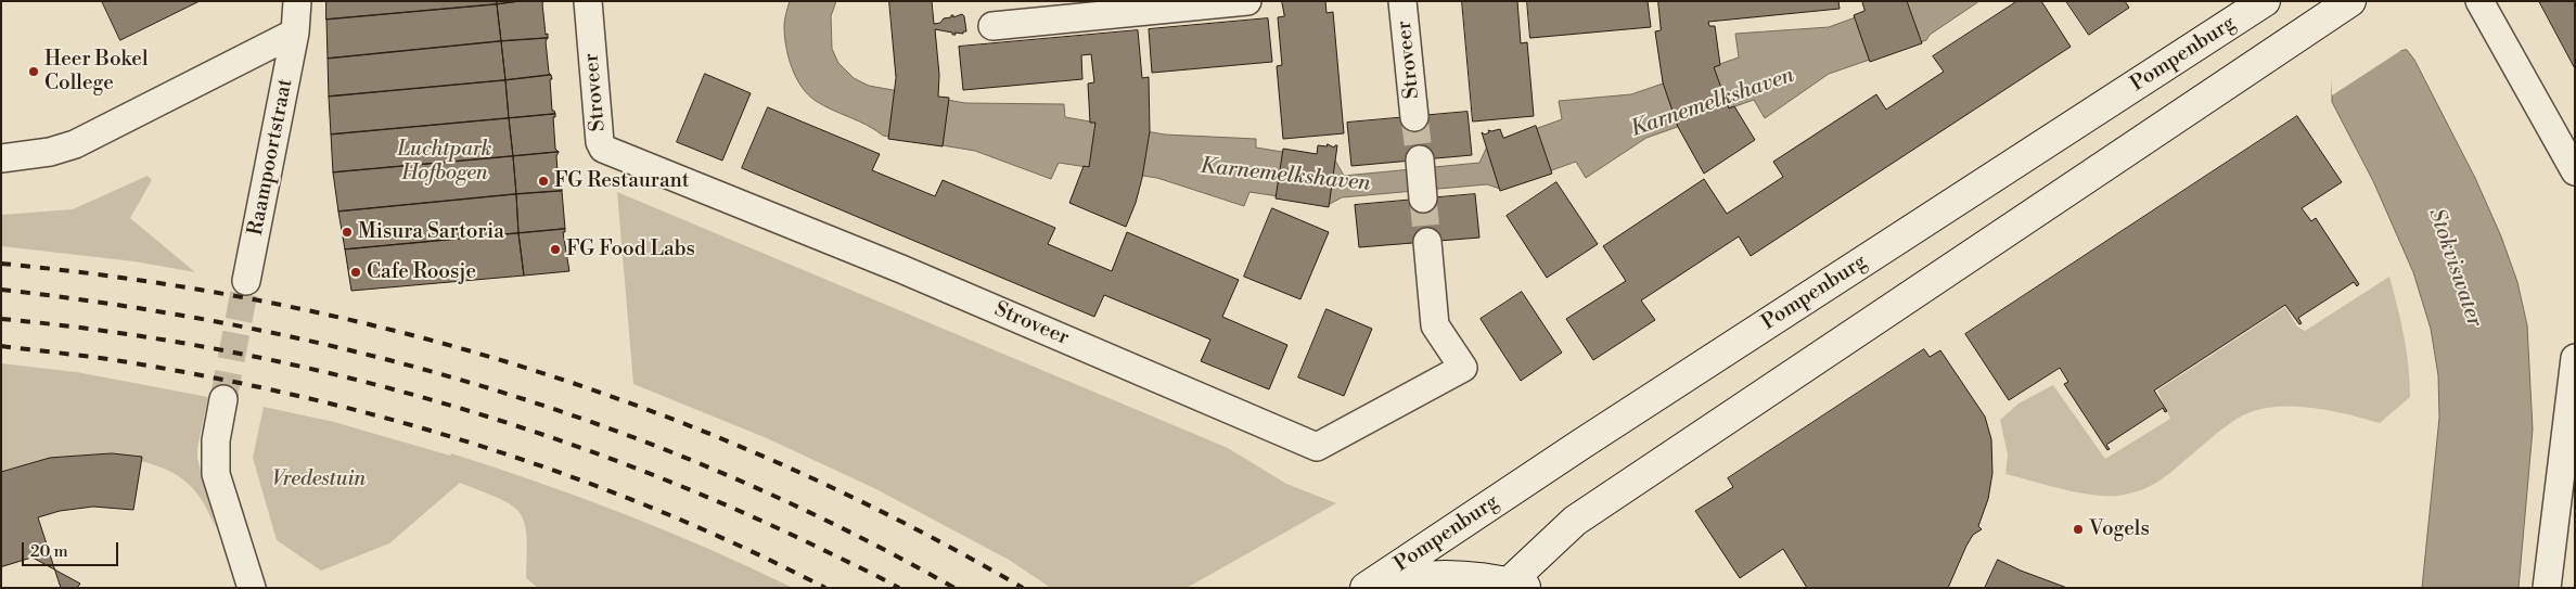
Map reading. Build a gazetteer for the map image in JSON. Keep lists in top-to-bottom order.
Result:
{
  "streets": {
    "street": ["Pompenburg", "Stroveer", "Raampoortstraat"]
  },
  "water": ["Karnemelkshaven", "Stokviswater"],
  "parks": ["Luchtpark Hofbogen", "Vredestuin"],
  "places": [
    "Heer Bokel College",
    "FG Restaurant",
    "Misura Sartoria",
    "FG Food Labs",
    "Cafe Roosje",
    "Vogels"
  ],
  "scale_bar": "20 m"
}
